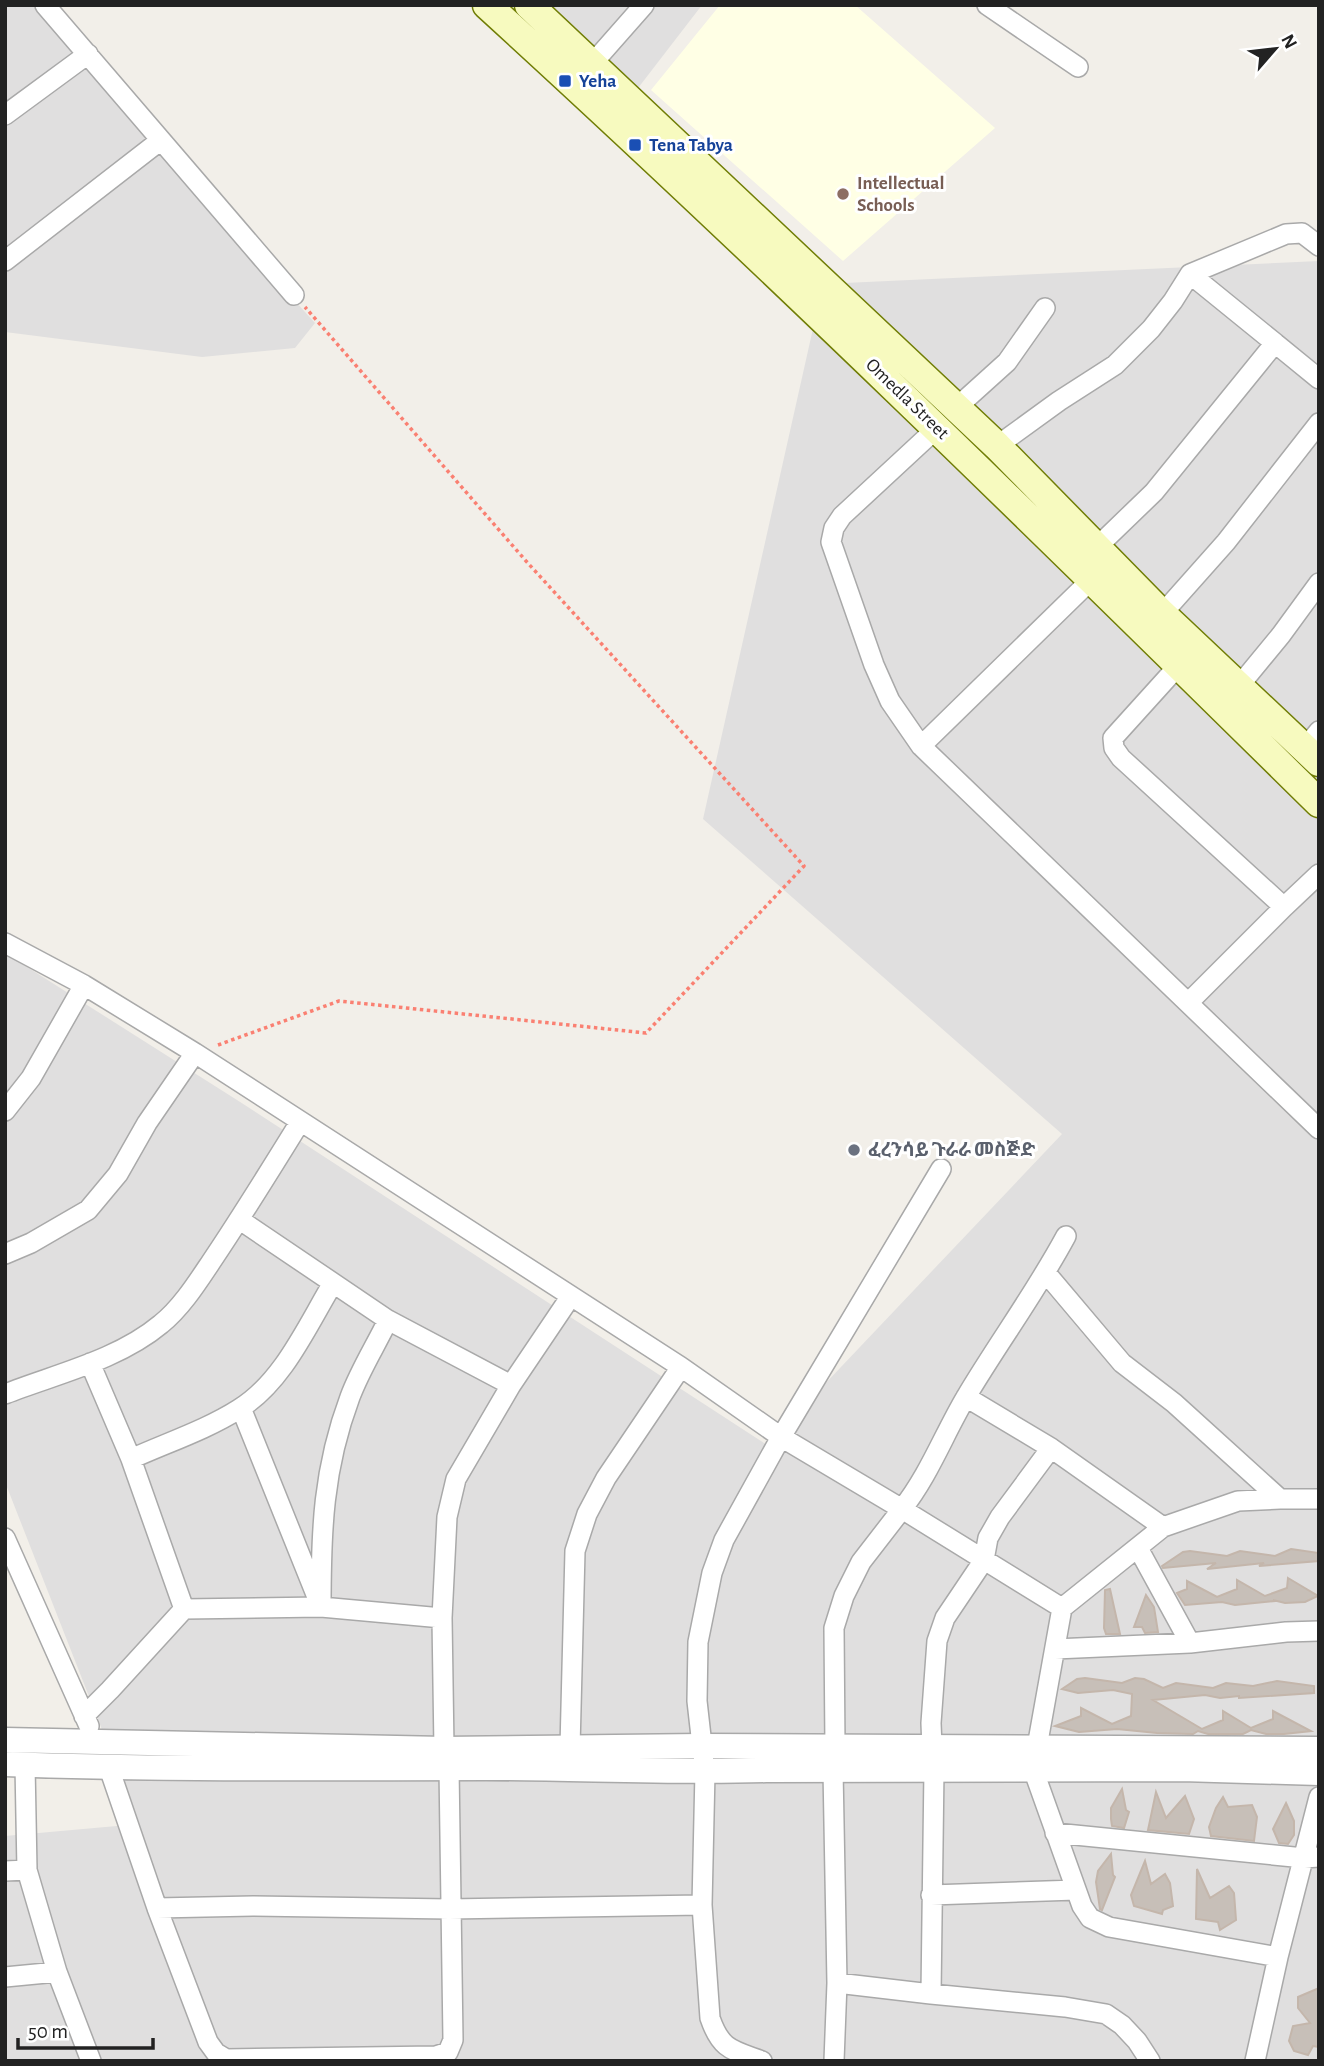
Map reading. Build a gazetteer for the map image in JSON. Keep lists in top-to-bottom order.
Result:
{
  "streets": {
    "main road": ["Omedla Street"]
  },
  "places": {
    "transit": ["Yeha", "Tena Tabya"],
    "other": ["Intellectual Schools", "ፈረንሳይ ጉራራ መስጅድ"]
  },
  "scale_bar": "50 m",
  "north": "top right"
}
